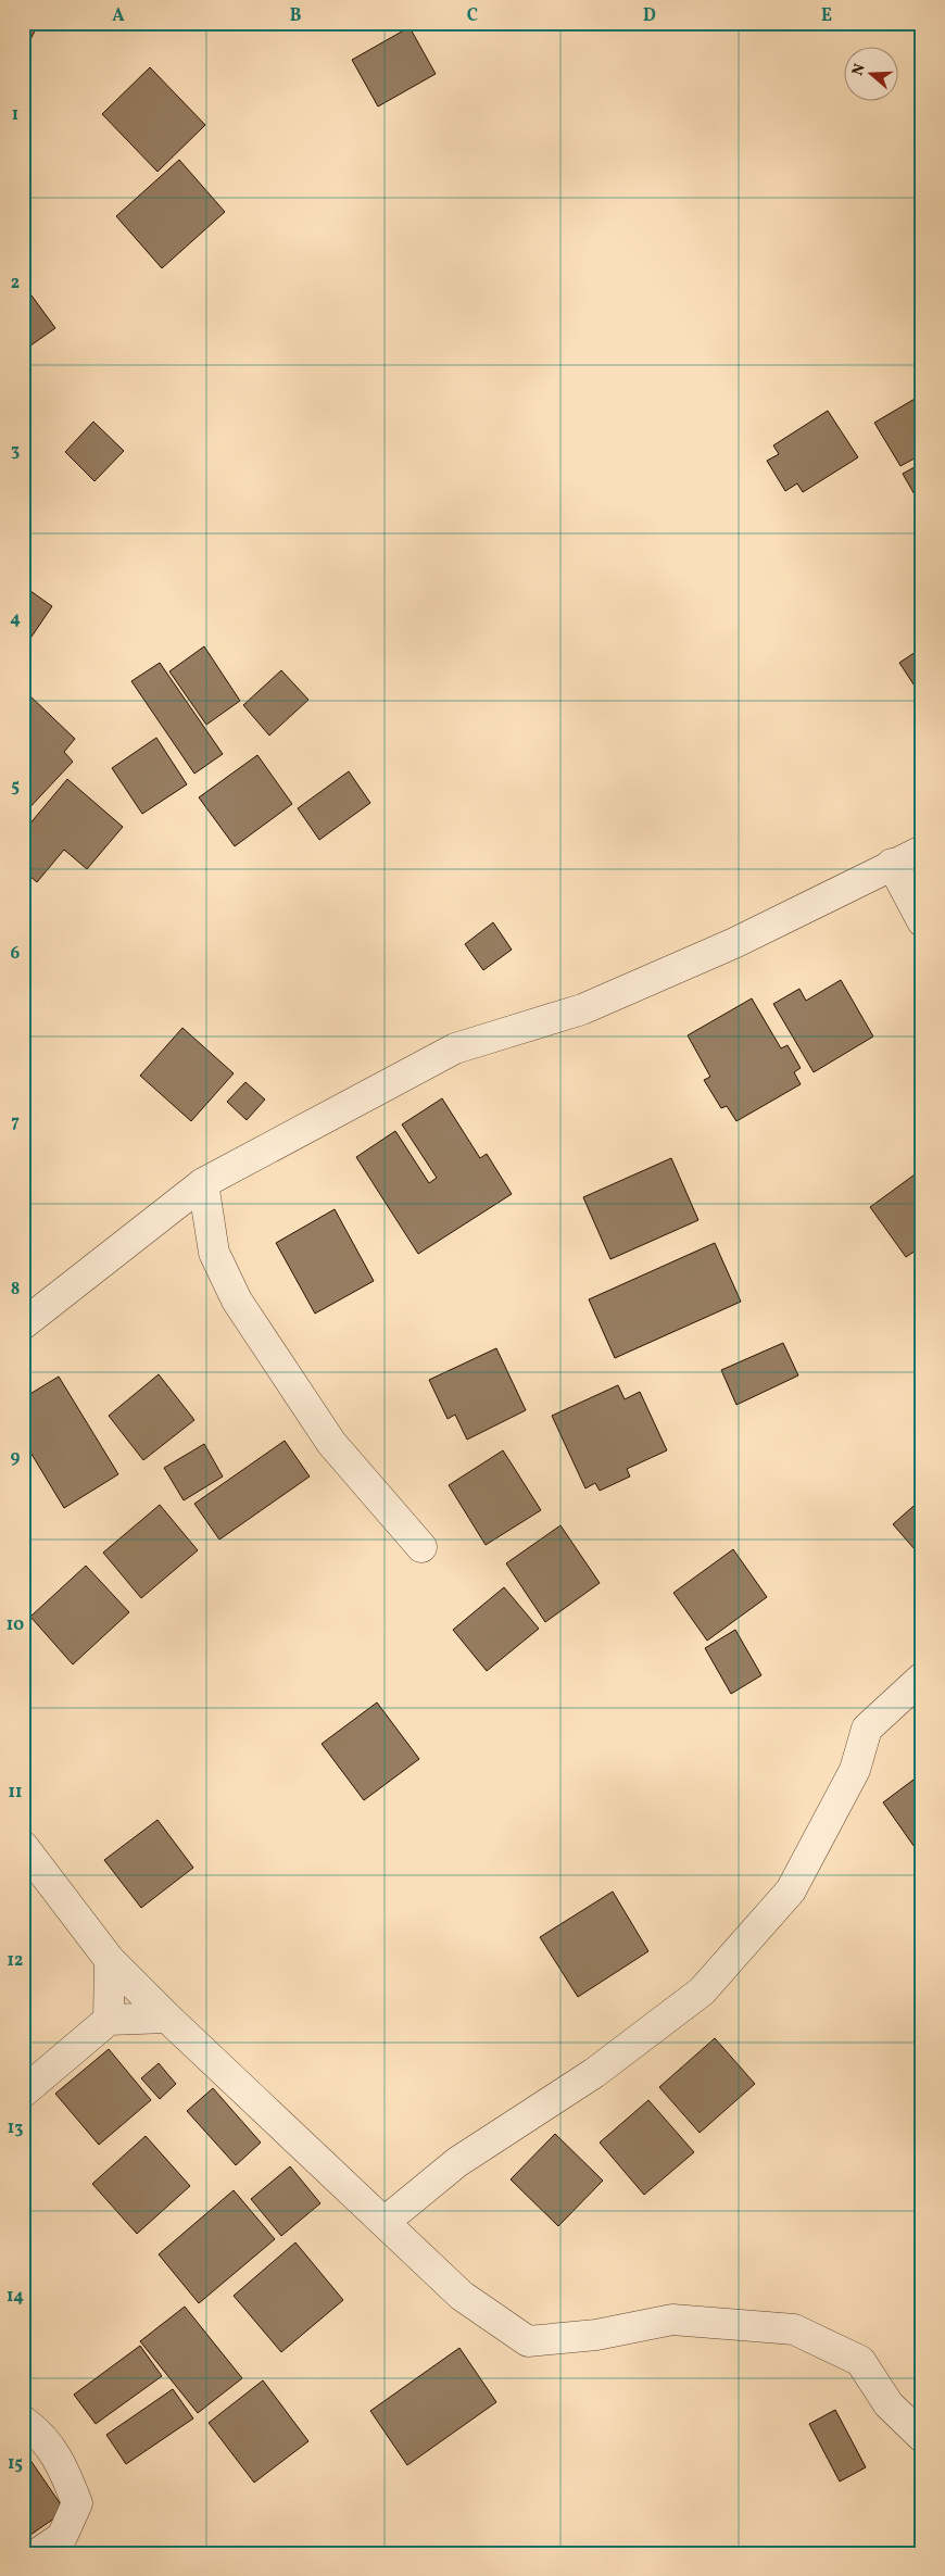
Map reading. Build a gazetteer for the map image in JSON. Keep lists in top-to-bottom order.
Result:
{
  "north": "left",
  "grid": {
    "columns": [
      "A",
      "B",
      "C",
      "D",
      "E"
    ],
    "rows": [
      "1",
      "2",
      "3",
      "4",
      "5",
      "6",
      "7",
      "8",
      "9",
      "10",
      "11",
      "12",
      "13",
      "14",
      "15"
    ]
  }
}
